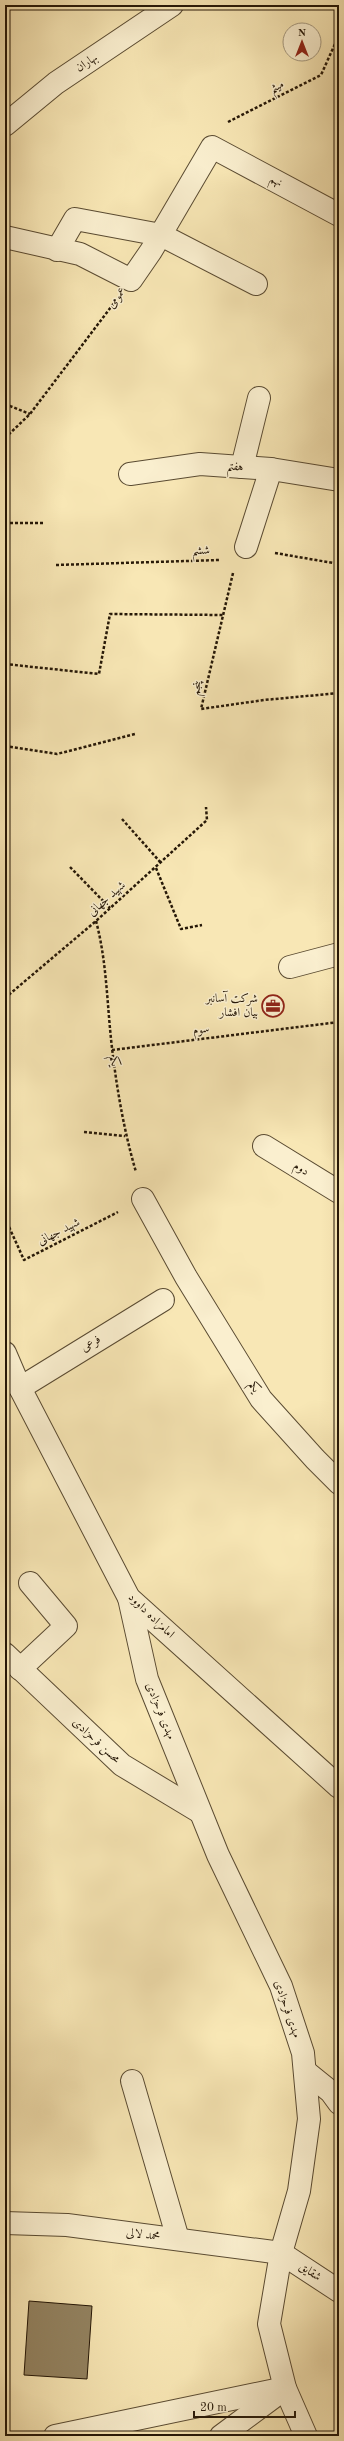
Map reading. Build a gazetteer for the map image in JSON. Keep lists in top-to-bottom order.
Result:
{
  "streets": {
    "street": [
      "بهاران",
      "نهم",
      "عمومی",
      "هفتم",
      "یکم",
      "دوم",
      "فرعی",
      "امامزاده داوود",
      "مهدی فرحزادی",
      "محسن فرحزادی",
      "محمد لالی",
      "شقایق"
    ],
    "path": [
      "میثم",
      "ششم",
      "پنجم",
      "شهید جهانی",
      "سوم"
    ]
  },
  "crossings": [
    ["میثم", "نهم"],
    ["میثم", "عمومی"],
    ["نهم", "عمومی"],
    ["ششم", "پنجم"],
    ["شهید جهانی", "یکم"],
    ["سوم", "یکم"],
    ["فرعی", "امامزاده داوود"],
    ["امامزاده داوود", "مهدی فرحزادی"],
    ["مهدی فرحزادی", "محسن فرحزادی"],
    ["مهدی فرحزادی", "محمد لالی"],
    ["مهدی فرحزادی", "شقایق"],
    ["محمد لالی", "شقایق"]
  ],
  "places": {
    "office": ["شرکت آسانبر بیان افشار"]
  },
  "scale_bar": "20 m",
  "north": "top"
}
